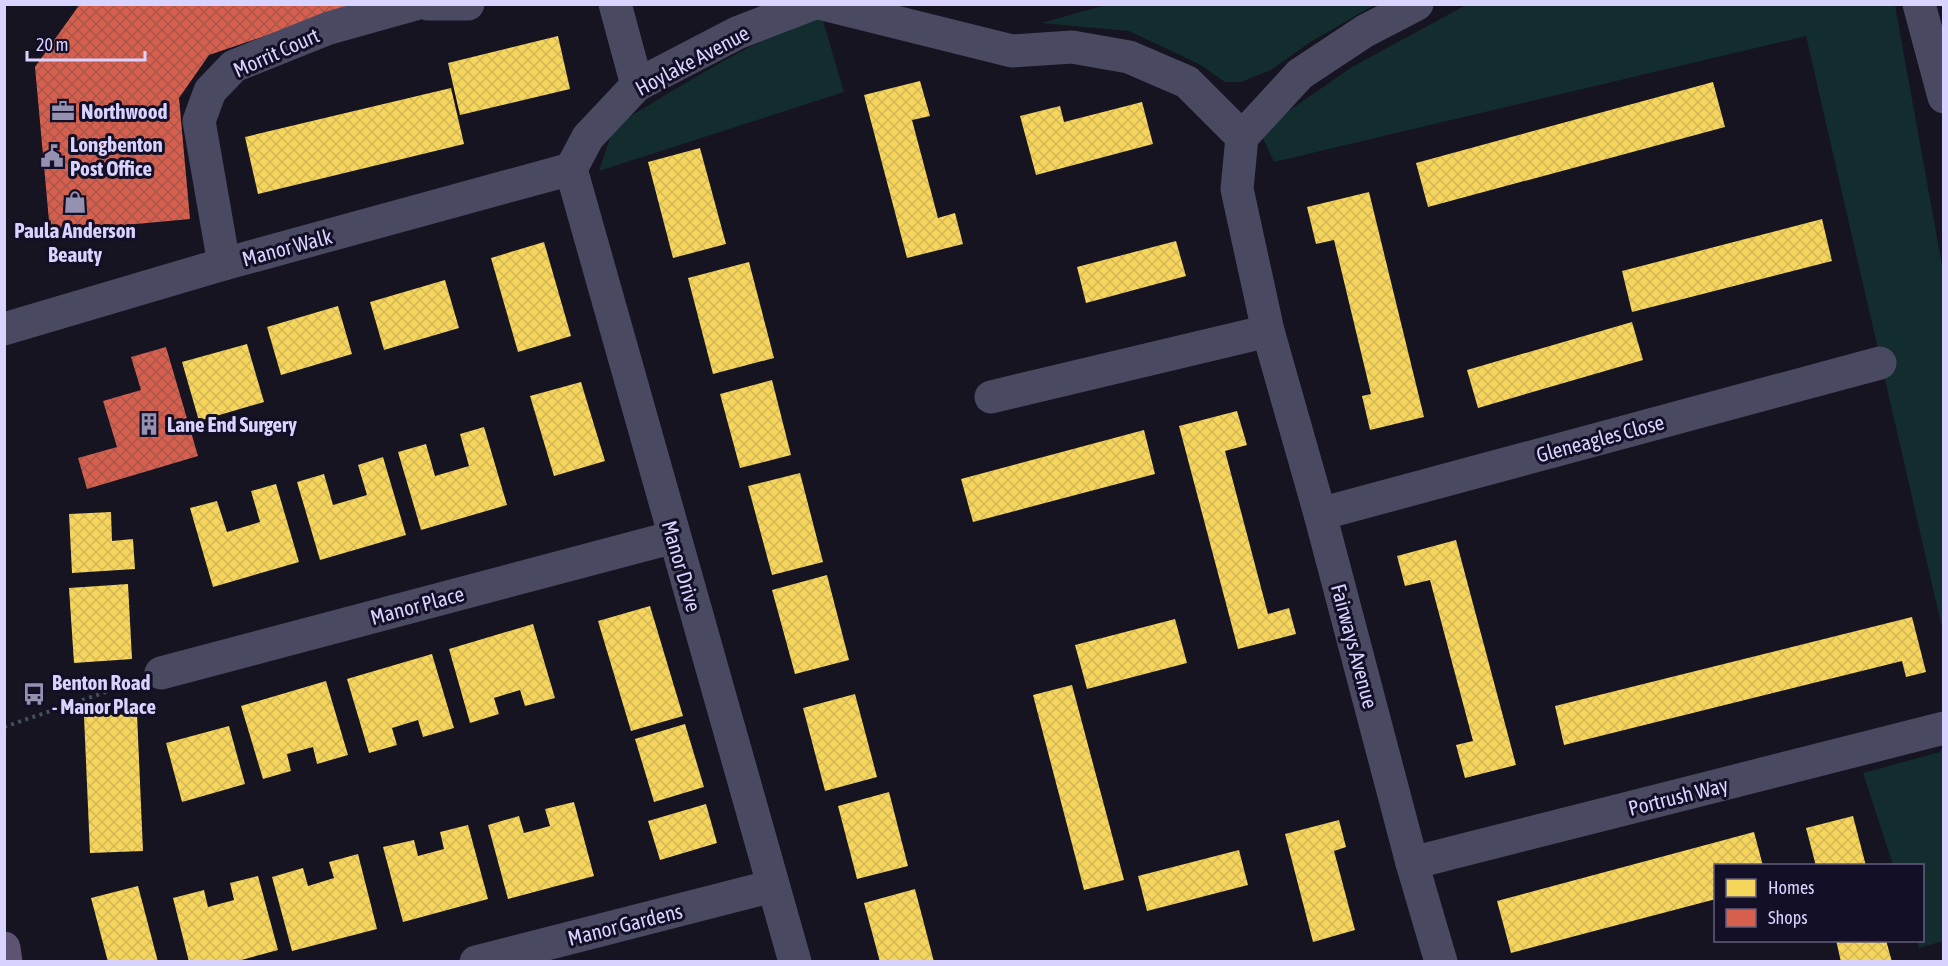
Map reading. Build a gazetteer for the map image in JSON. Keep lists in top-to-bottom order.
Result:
{
  "streets": {
    "street": [
      "Morrit Court",
      "Hoylake Avenue",
      "Manor Walk",
      "Gleneagles Close",
      "Manor Drive",
      "Manor Place",
      "Fairways Avenue",
      "Portrush Way",
      "Manor Gardens"
    ]
  },
  "crossings": [
    ["Morrit Court", "Manor Walk"],
    ["Hoylake Avenue", "Manor Walk"],
    ["Hoylake Avenue", "Manor Drive"],
    ["Manor Walk", "Manor Drive"],
    ["Gleneagles Close", "Fairways Avenue"],
    ["Manor Drive", "Manor Place"],
    ["Manor Drive", "Manor Gardens"],
    ["Fairways Avenue", "Portrush Way"]
  ],
  "places": {
    "office": ["Northwood"],
    "public building": ["Longbenton Post Office"],
    "shop": ["Paula Anderson Beauty"],
    "building": ["Lane End Surgery"],
    "bus stop": ["Benton Road - Manor Place"]
  },
  "legend": ["Homes", "Shops"],
  "scale_bar": "20 m"
}
